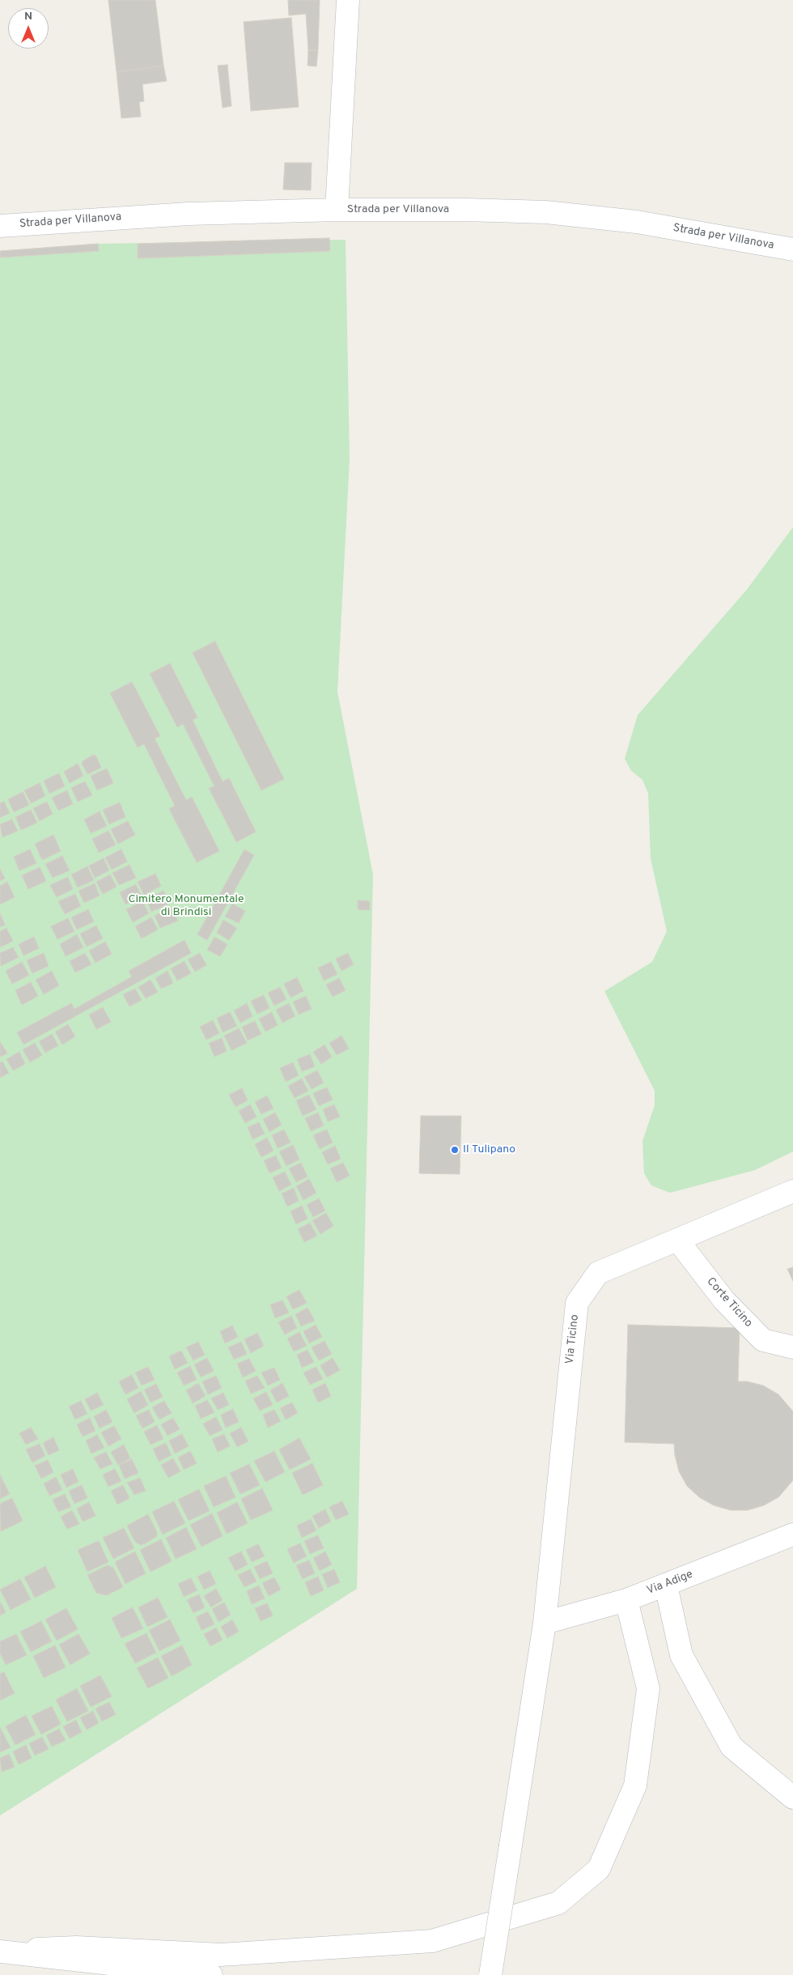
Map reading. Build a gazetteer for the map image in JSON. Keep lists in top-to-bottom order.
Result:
{
  "streets": {
    "street": [
      "Strada per Villanova",
      "Corte Ticino",
      "Via Ticino",
      "Via Adige"
    ]
  },
  "crossings": [
    ["Corte Ticino", "Via Ticino"],
    ["Via Ticino", "Via Adige"]
  ],
  "parks": ["Cimitero Monumentale di Brindisi"],
  "places": ["Il Tulipano"],
  "north": "top"
}
